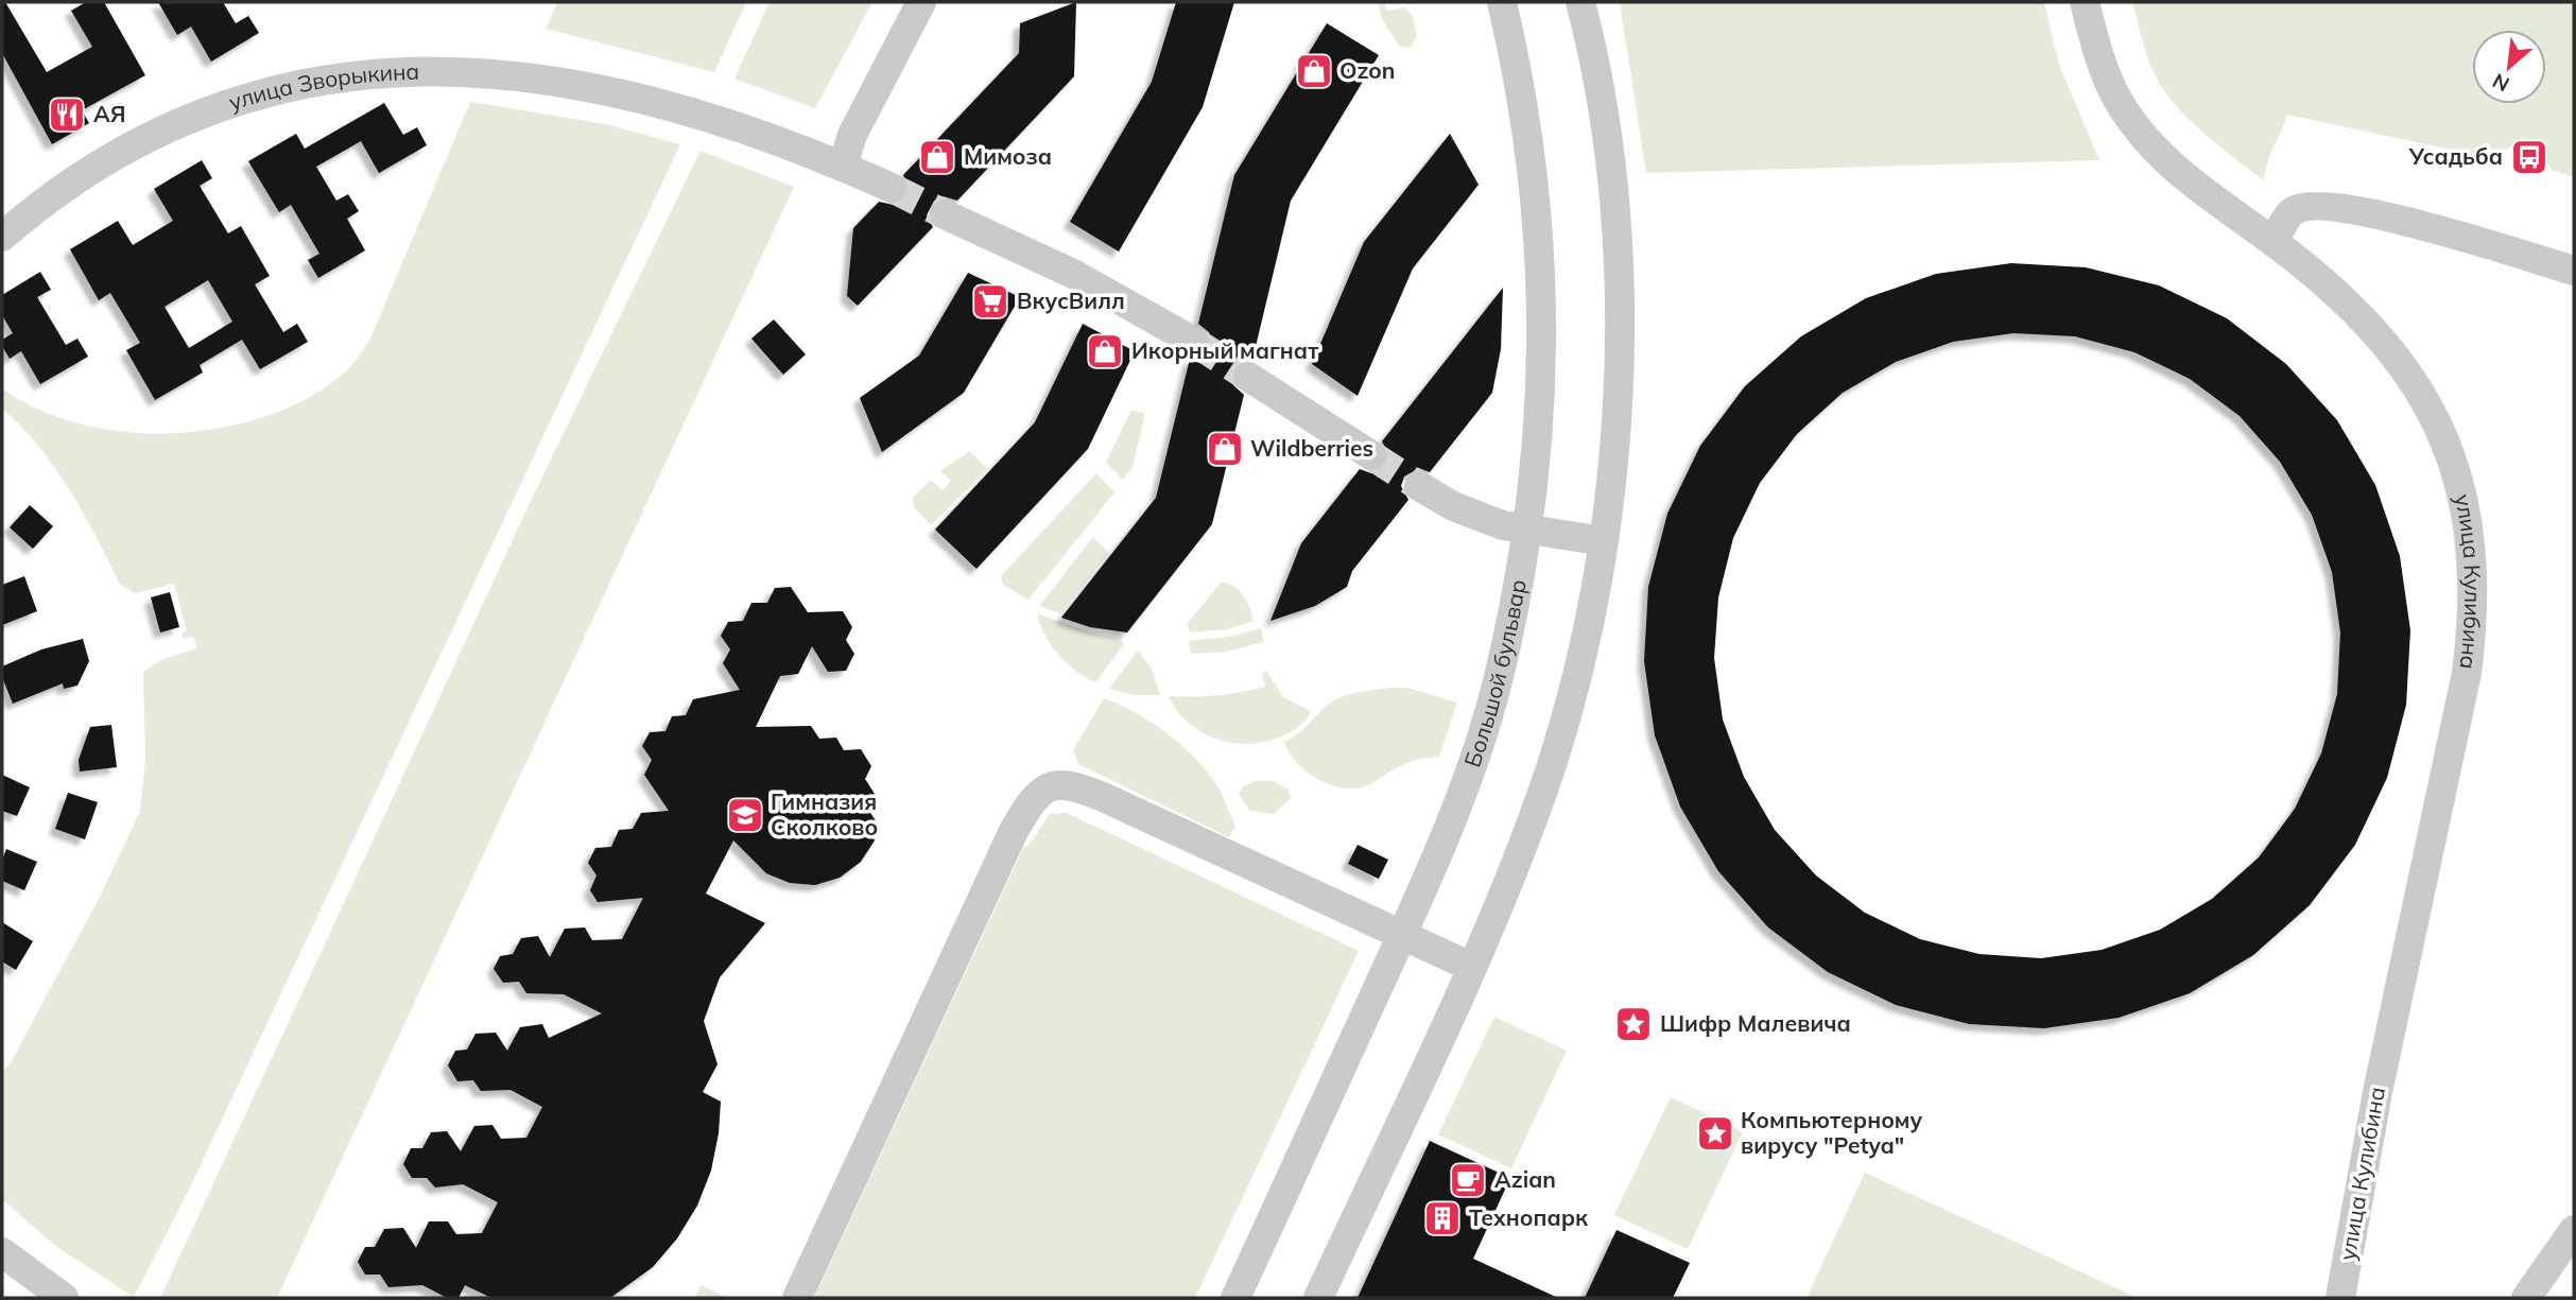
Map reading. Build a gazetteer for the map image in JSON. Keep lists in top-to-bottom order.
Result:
{
  "streets": {
    "street": ["улица Зворыкина", "улица Кулибина", "Большой бульвар"]
  },
  "places": {
    "shop": [
      "Ozon",
      "Мимоза",
      "Икорный магнат",
      "Wildberries"
    ],
    "restaurant": ["АЯ"],
    "bus stop": ["Усадьба"],
    "supermarket": ["ВкусВилл"],
    "school or university": ["Гимназия Сколково"],
    "place": ["Шифр Малевича", "Компьютерному вирусу \"Petya\""],
    "cafe": ["Azian"],
    "building": ["Технопарк"]
  },
  "north": "bottom left"
}
